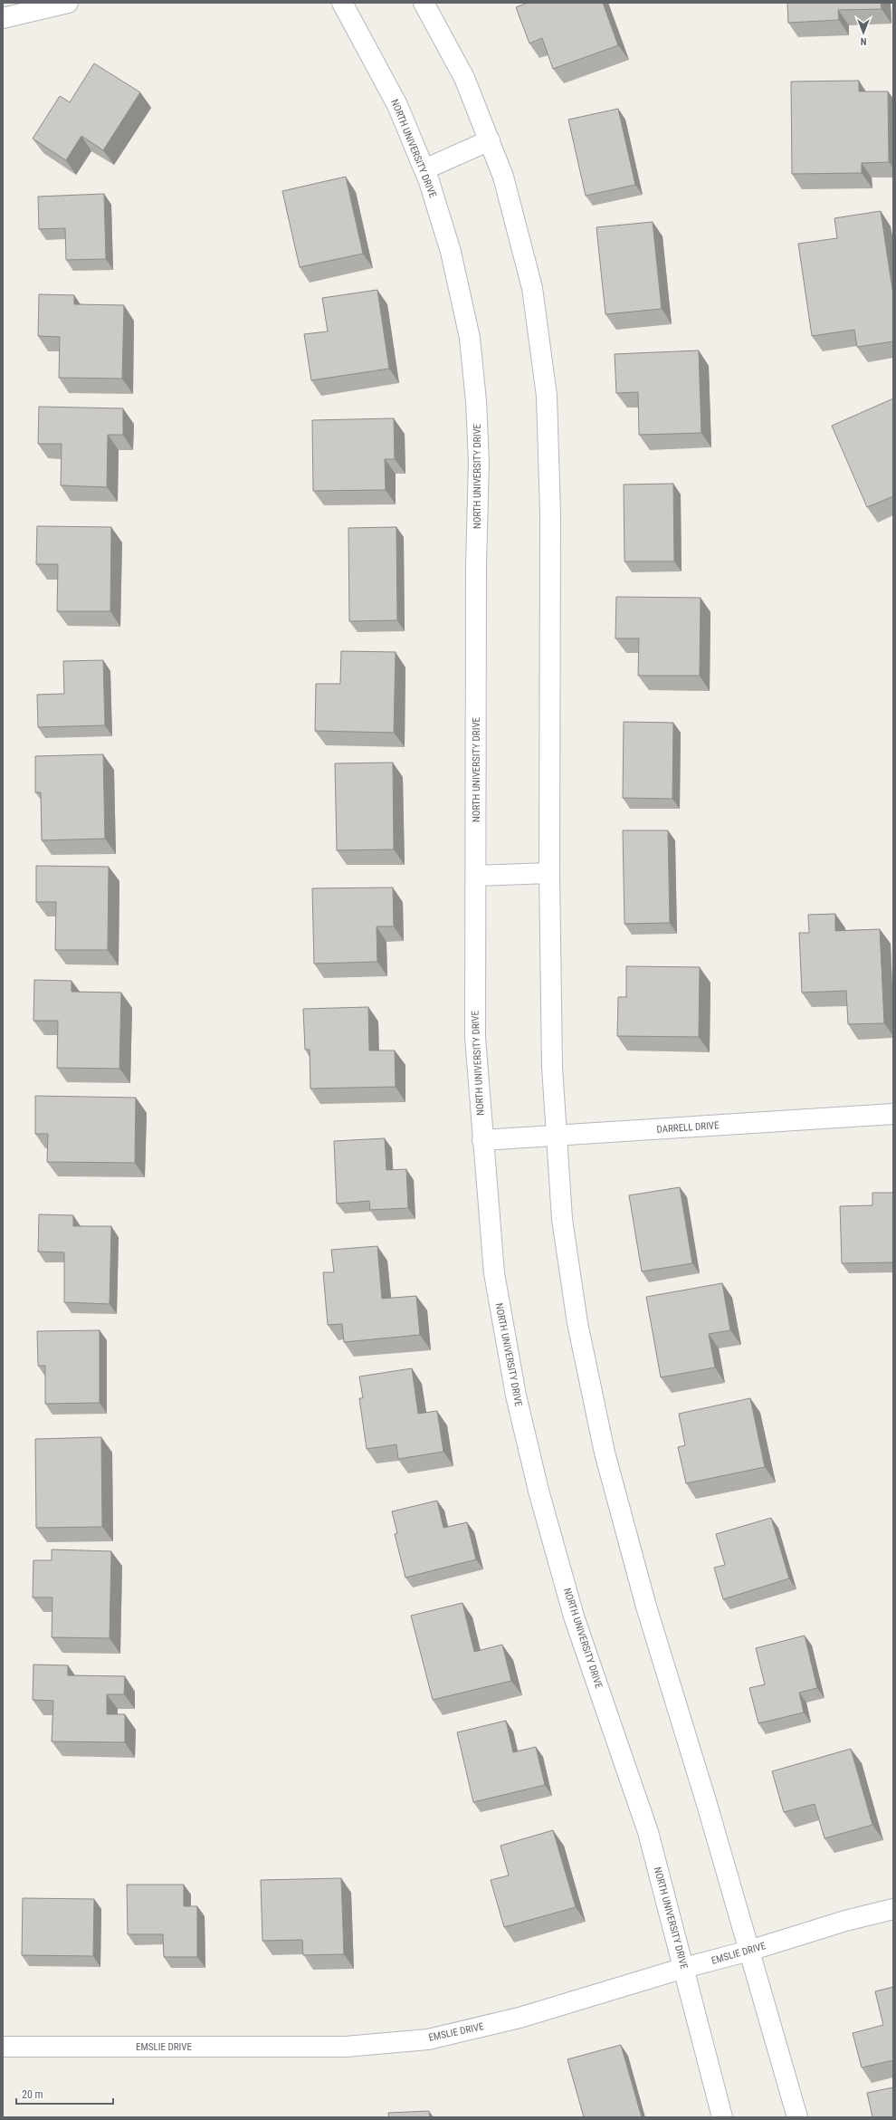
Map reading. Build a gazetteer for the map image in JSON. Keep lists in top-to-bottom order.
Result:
{
  "streets": {
    "street": ["NORTH UNIVERSITY DRIVE", "DARRELL DRIVE", "EMSLIE DRIVE"]
  },
  "crossings": [
    ["NORTH UNIVERSITY DRIVE", "DARRELL DRIVE"],
    ["NORTH UNIVERSITY DRIVE", "EMSLIE DRIVE"]
  ],
  "scale_bar": "20 m",
  "north": "bottom"
}
